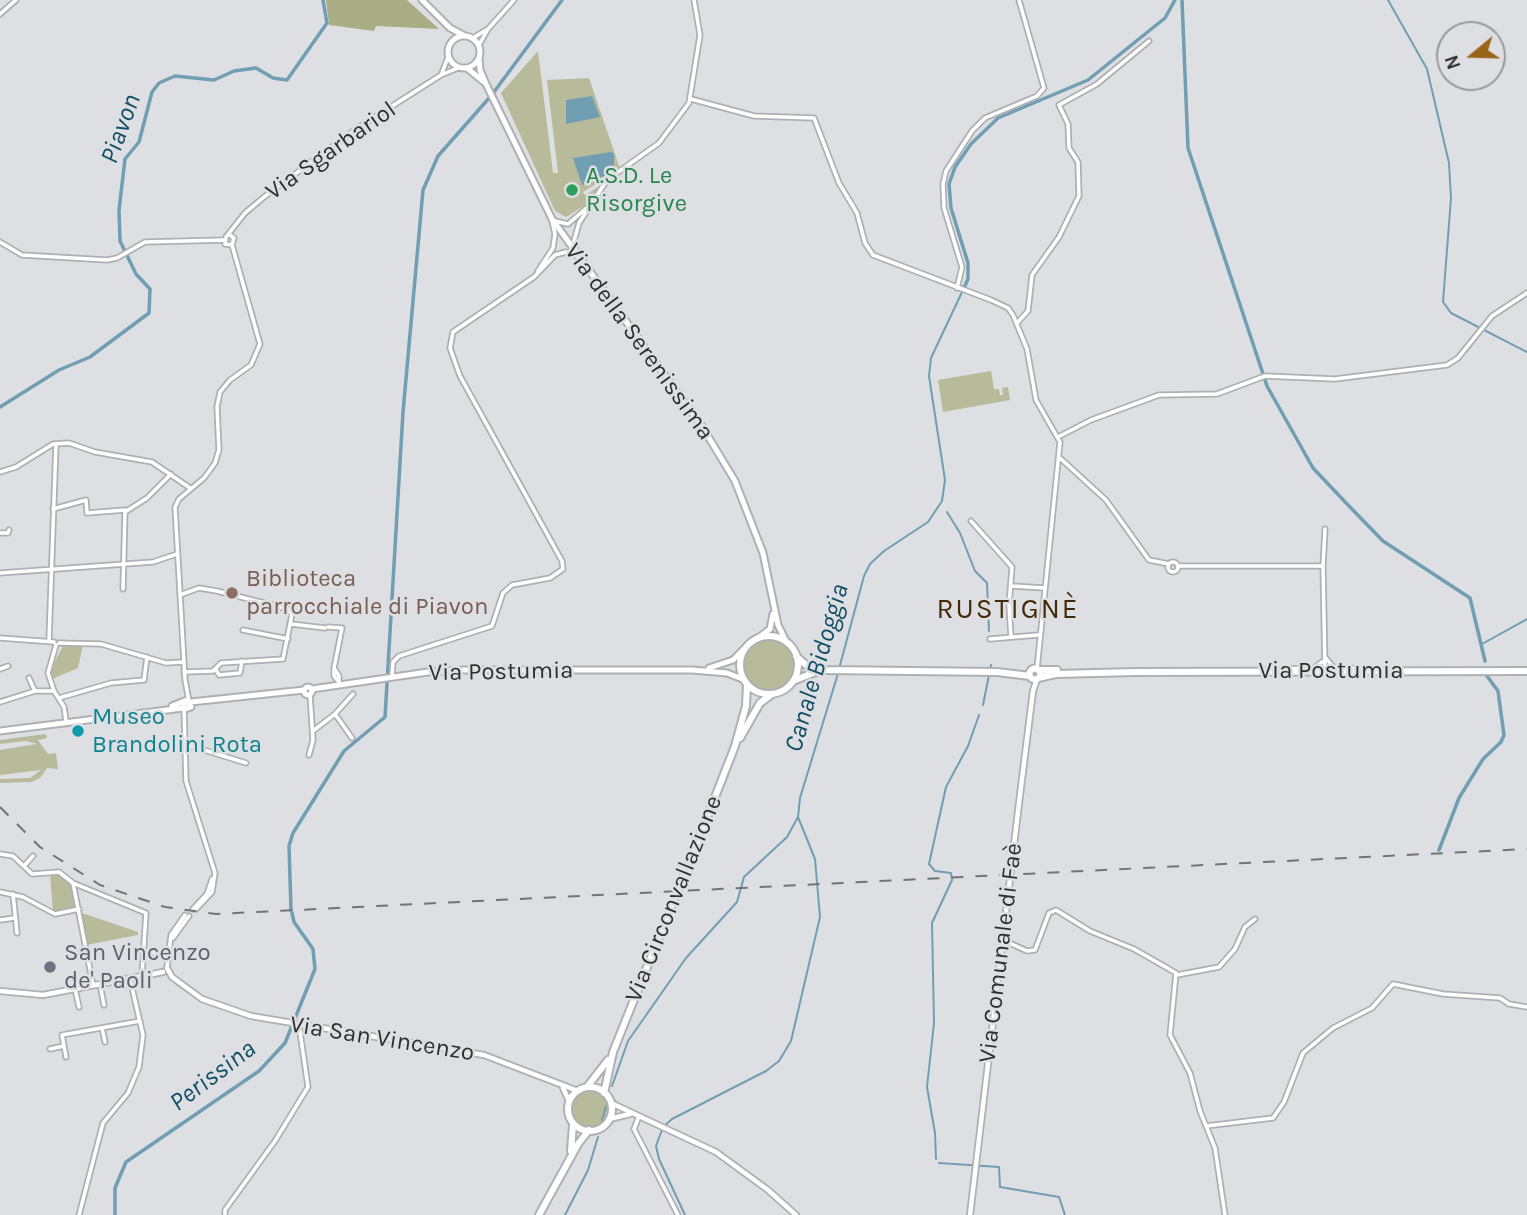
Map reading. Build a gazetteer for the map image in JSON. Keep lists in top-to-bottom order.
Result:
{
  "streets": {
    "main road": ["Via della Serenissima", "Via Postumia", "Via Circonvallazione"],
    "street": ["Via Sgarbariol", "Via Comunale di Faè", "Via San Vincenzo"]
  },
  "crossings": [
    ["Via Sgarbariol", "Via della Serenissima"],
    ["Via della Serenissima", "Via Postumia"],
    ["Via della Serenissima", "Via Circonvallazione"],
    ["Via Postumia", "Via Circonvallazione"],
    ["Via Postumia", "Via Comunale di Faè"],
    ["Via Circonvallazione", "Via San Vincenzo"]
  ],
  "districts": ["RUSTIGNÈ"],
  "water": ["Piavon", "Canale Bidoggia", "Perissina"],
  "places": [
    "A.S.D. Le Risorgive",
    "Biblioteca parrocchiale di Piavon",
    "Museo Brandolini Rota",
    "San Vincenzo de' Paoli"
  ],
  "north": "left"
}
